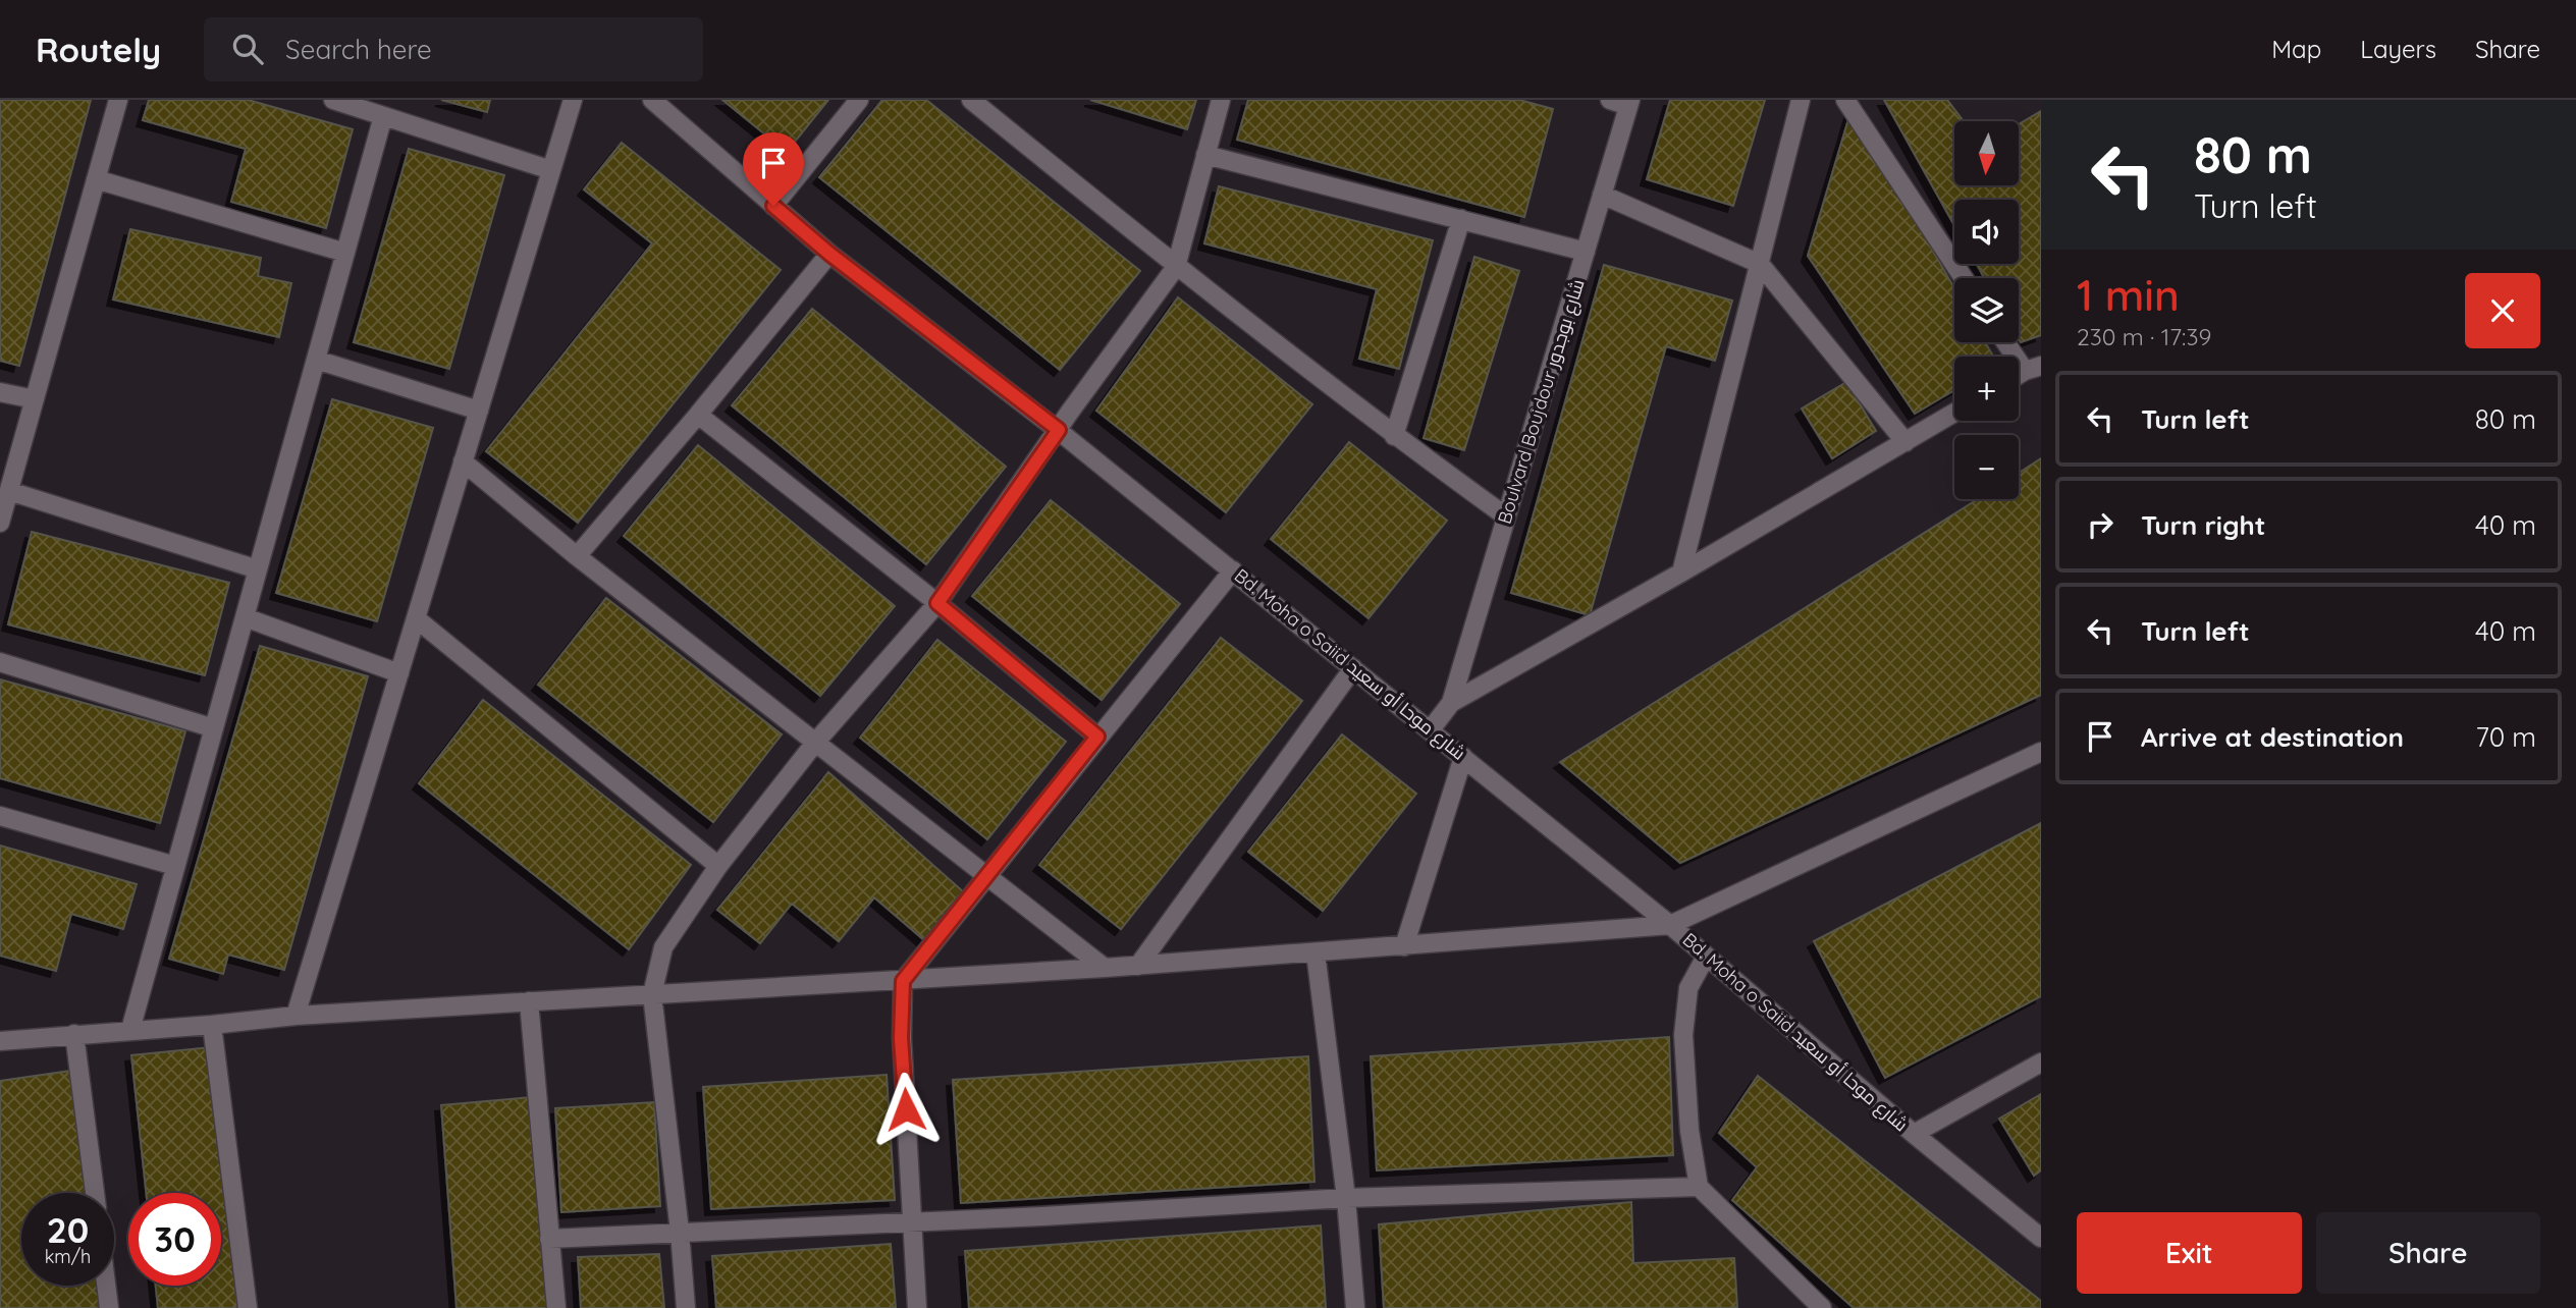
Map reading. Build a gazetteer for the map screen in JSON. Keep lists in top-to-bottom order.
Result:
{
  "streets": {
    "street": ["Boulvard Boujdour شارع بوجدور", "Bd. Moha o Saiid شارع موحا أو سعيد"]
  },
  "north": "bottom",
  "page": {
    "header": "Routely",
    "search": "Search here",
    "nav": ["Map", "Layers", "Share"],
    "turn": ["80 m", "Turn left"],
    "map_buttons": ["+", "−"],
    "heading": ["1 min", "230 m · 17:39"],
    "list": [
      {
        "name": "Turn left",
        "value": "80 m"
      },
      {
        "name": "Turn right",
        "value": "40 m"
      },
      {
        "name": "Turn left",
        "value": "40 m"
      },
      {
        "name": "Arrive at destination",
        "value": "70 m"
      }
    ],
    "speed": "20 km/h",
    "limit": "30",
    "buttons": ["Exit", "Share"]
  }
}
